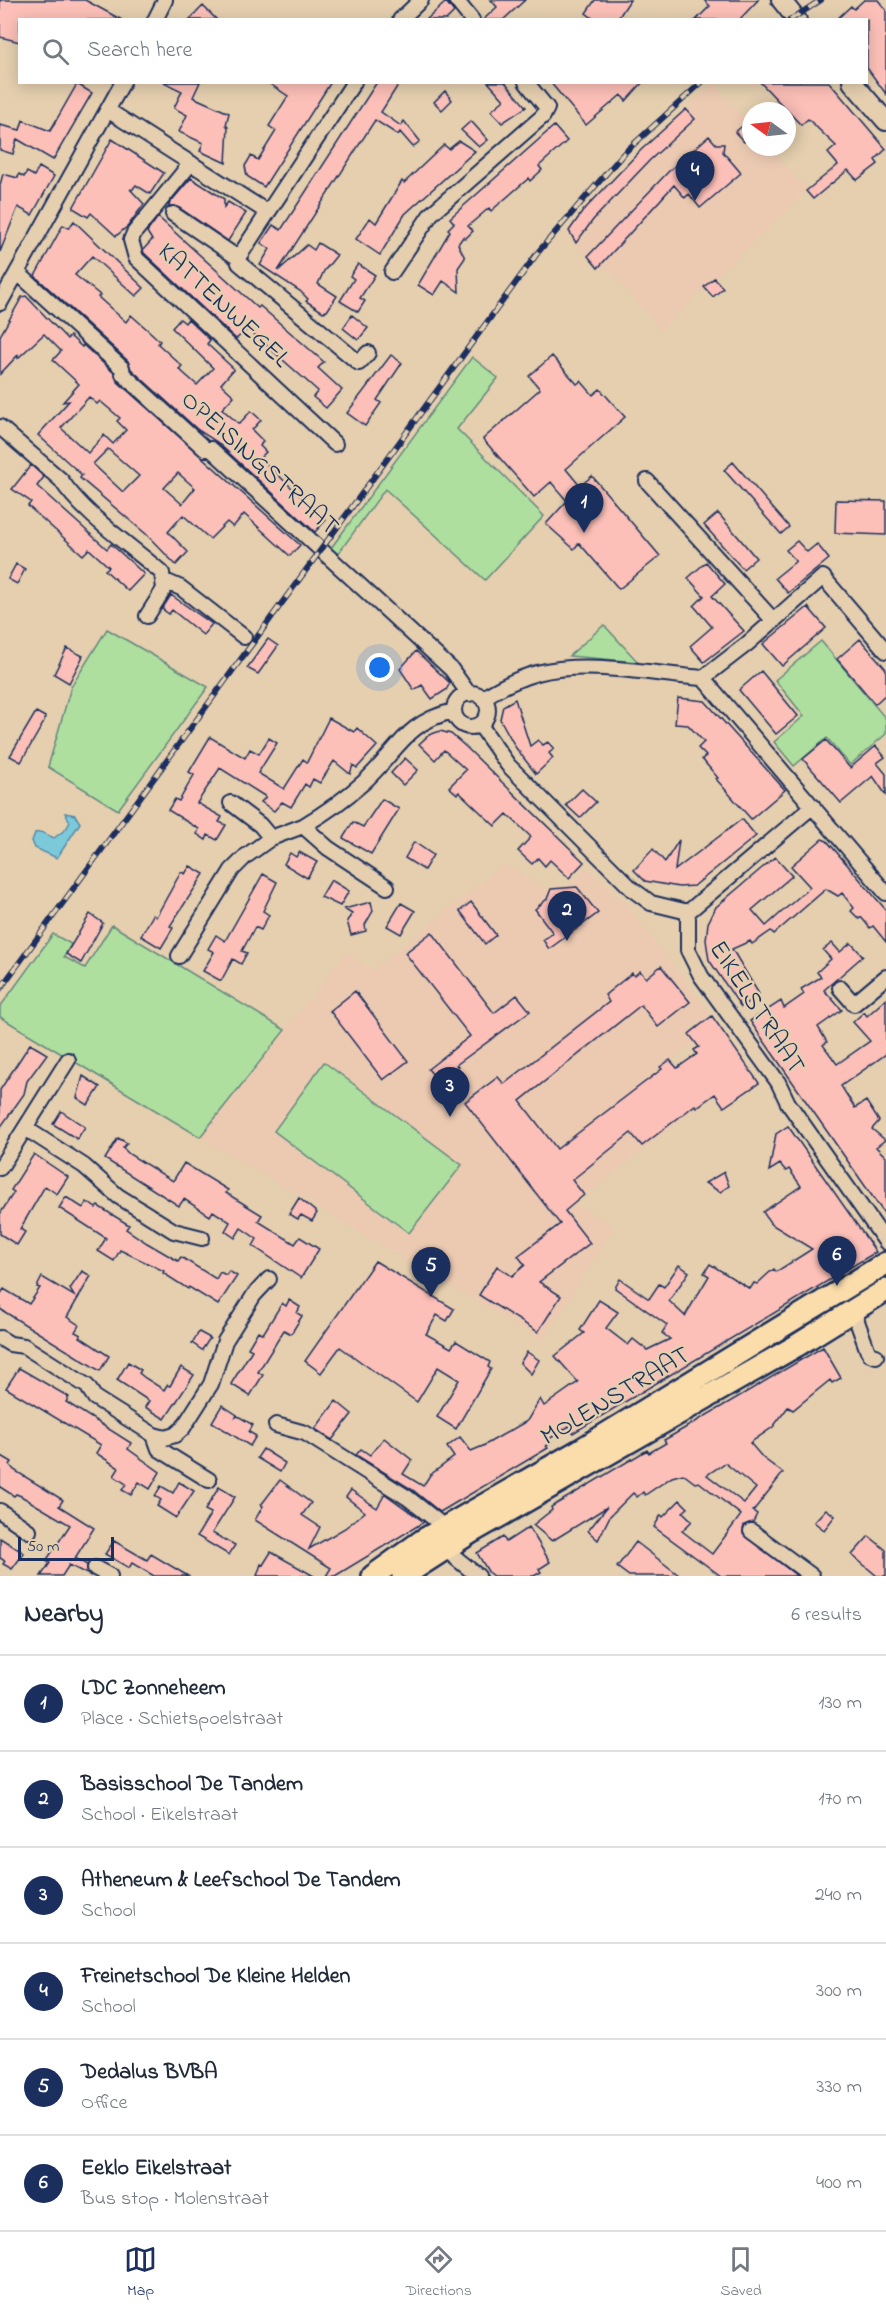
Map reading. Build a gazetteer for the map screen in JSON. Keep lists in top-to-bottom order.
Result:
{
  "streets": {
    "main road": ["MOLENSTRAAT"],
    "street": ["KATTENWEGEL", "OPEISINGSTRAAT", "EIKELSTRAAT"]
  },
  "scale_bar": "50 m",
  "north": "left",
  "page": {
    "search": "Search here",
    "pins": [
      "4",
      "1",
      "2",
      "3",
      "6",
      "5"
    ],
    "scale": "50 m",
    "heading": ["Nearby", "6 results"],
    "list": [
      {
        "mark": "1",
        "name": "LDC Zonneheem",
        "note": "Place · Schietspoelstraat",
        "value": "130 m"
      },
      {
        "mark": "2",
        "name": "Basisschool De Tandem",
        "note": "School · Eikelstraat",
        "value": "170 m"
      },
      {
        "mark": "3",
        "name": "Atheneum & Leefschool De Tandem",
        "note": "School",
        "value": "240 m"
      },
      {
        "mark": "4",
        "name": "Freinetschool De Kleine Helden",
        "note": "School",
        "value": "300 m"
      },
      {
        "mark": "5",
        "name": "Dedalus BVBA",
        "note": "Office",
        "value": "330 m"
      },
      {
        "mark": "6",
        "name": "Eeklo Eikelstraat",
        "note": "Bus stop · Molenstraat",
        "value": "400 m"
      }
    ],
    "nav": ["Map", "Directions", "Saved"]
  }
}
